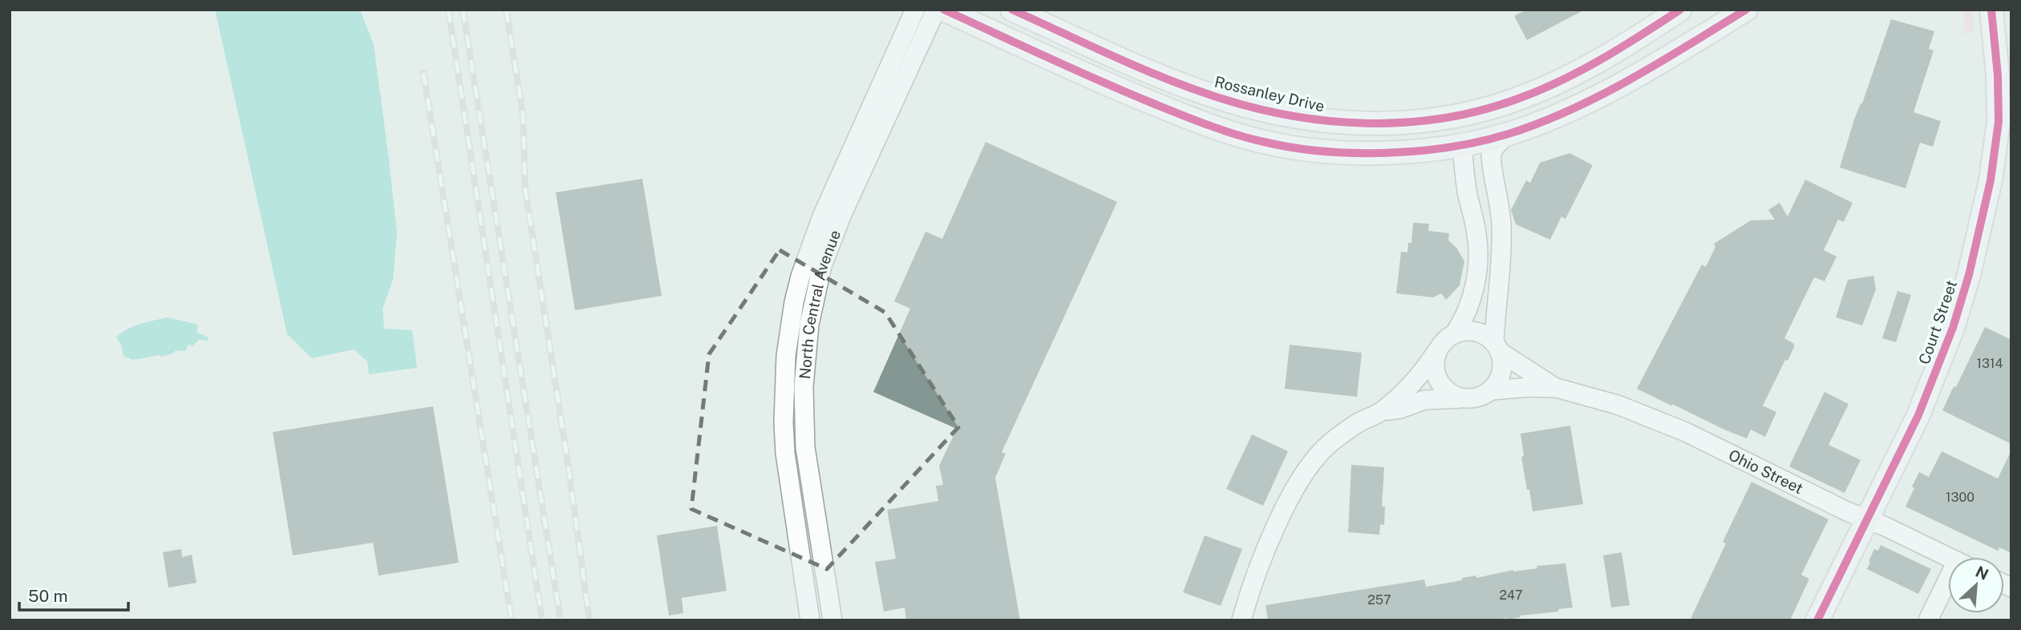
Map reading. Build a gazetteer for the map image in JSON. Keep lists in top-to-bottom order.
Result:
{
  "streets": {
    "main road": ["Rossanley Drive", "Court Street"],
    "street": ["North Central Avenue", "Ohio Street"]
  },
  "crossings": [
    ["Court Street", "Ohio Street"]
  ],
  "house_numbers": [
    "1314",
    "1300",
    "247",
    "257"
  ],
  "scale_bar": "50 m",
  "north": "top right"
}
